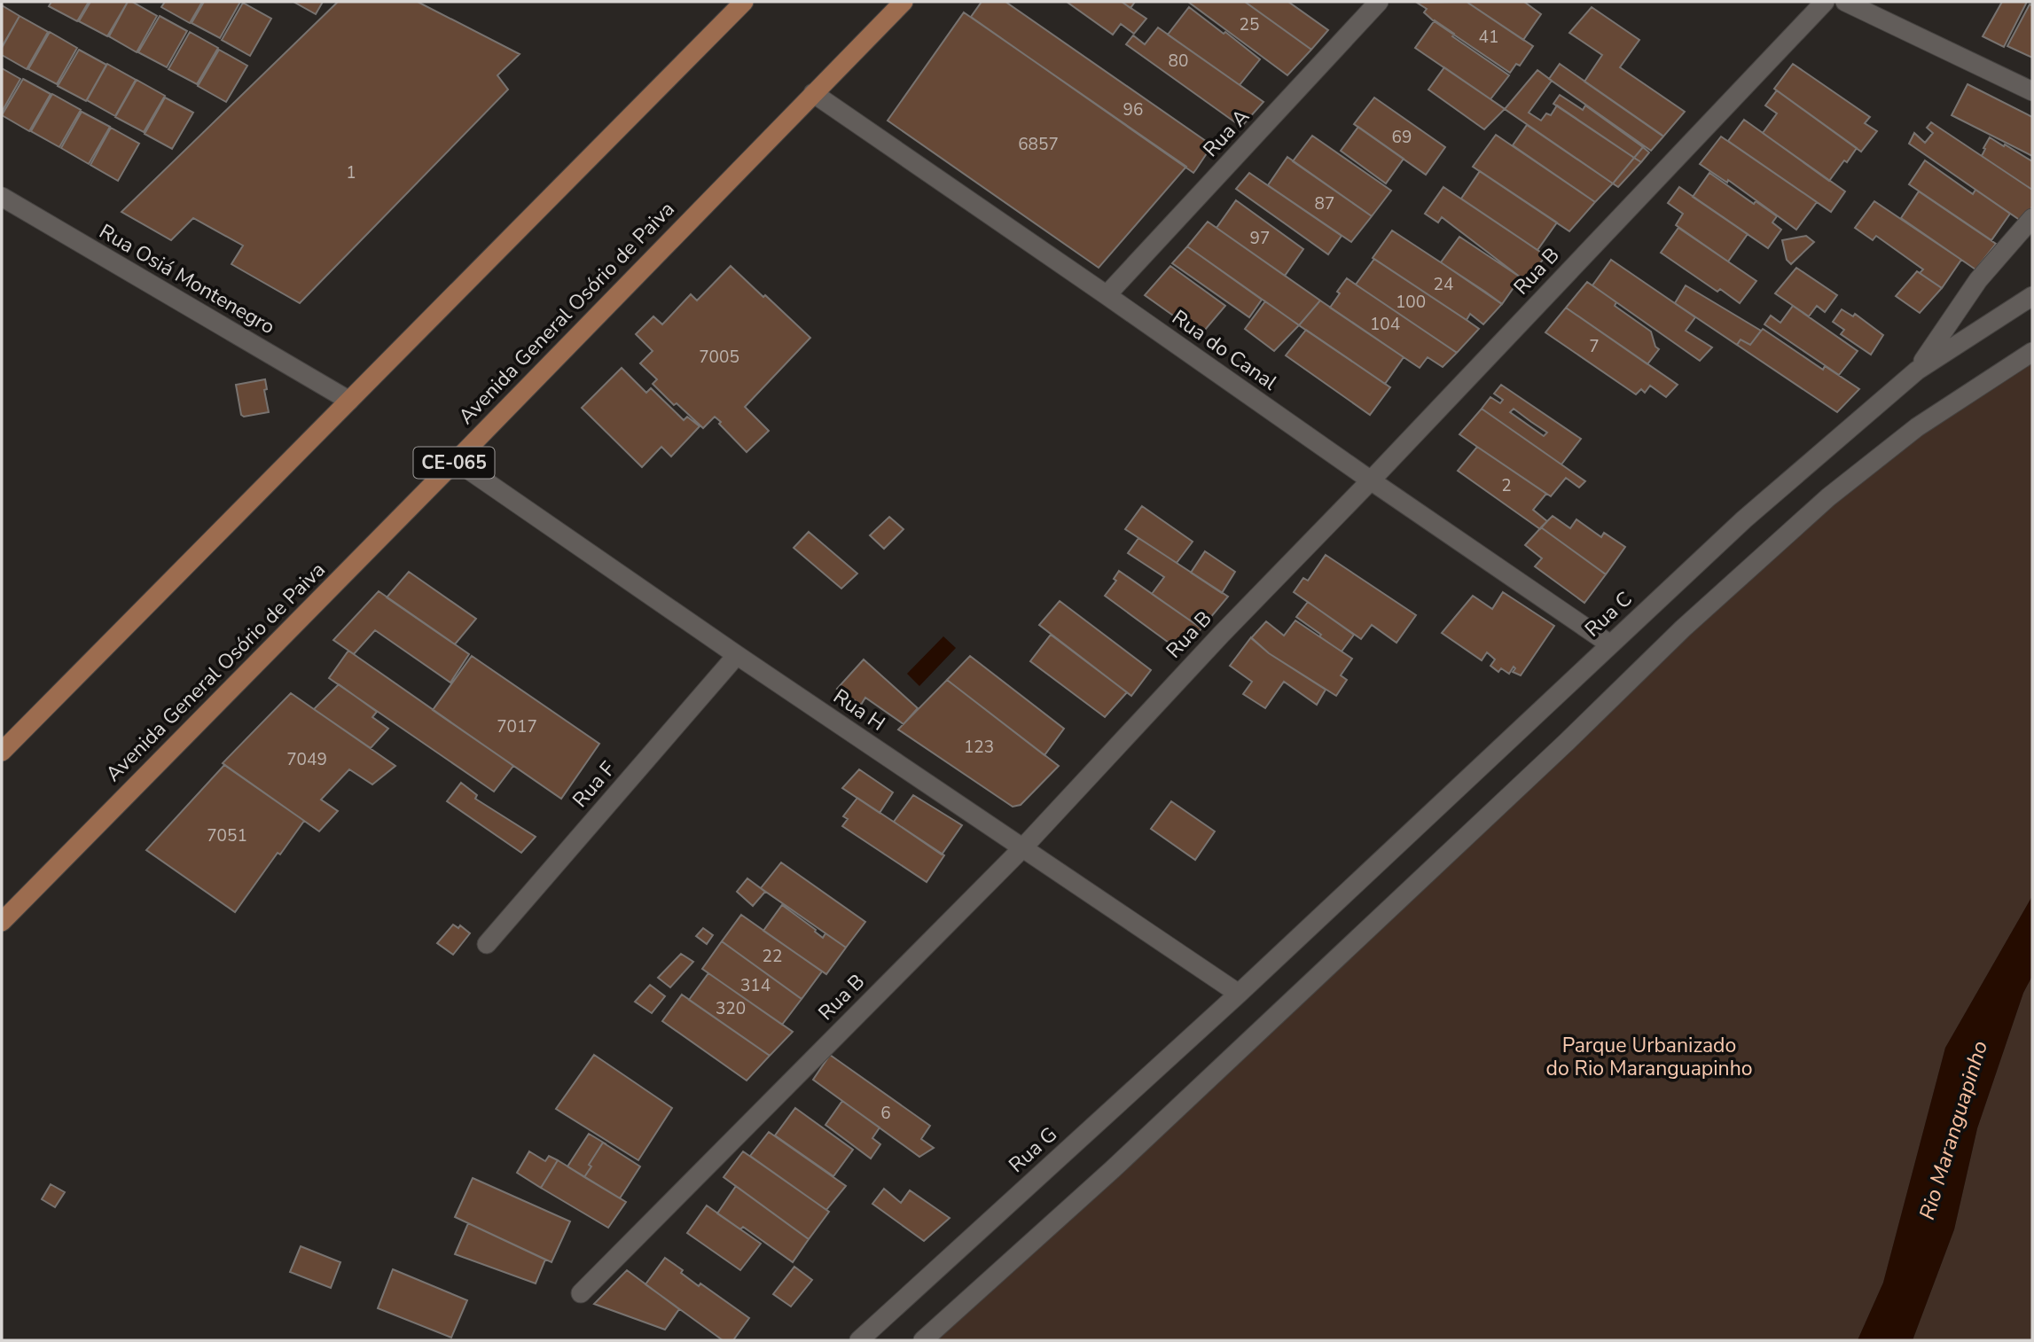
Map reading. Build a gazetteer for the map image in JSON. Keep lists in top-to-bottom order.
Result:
{
  "streets": {
    "main road": ["Avenida General Osório de Paiva", "CE-065"],
    "street": [
      "Rua A",
      "Rua B",
      "Rua Osiá Montenegro",
      "Rua do Canal",
      "Rua C",
      "Rua H",
      "Rua F",
      "Rua G"
    ]
  },
  "crossings": [
    ["Rua A", "Rua do Canal"],
    ["Rua B", "Rua do Canal"],
    ["Rua B", "Rua H"],
    ["Avenida General Osório de Paiva", "Rua do Canal"],
    ["Avenida General Osório de Paiva", "Rua H"],
    ["Rua do Canal", "Rua C"],
    ["Rua C", "Rua H"],
    ["Rua C", "Rua G"],
    ["Rua H", "Rua F"],
    ["Rua H", "Rua G"]
  ],
  "water": ["Rio Maranguapinho"],
  "parks": ["Parque Urbanizado do Rio Maranguapinho"],
  "house_numbers": [
    "25",
    "41",
    "80",
    "96",
    "69",
    "6857",
    "1",
    "87",
    "97",
    "24",
    "100",
    "104",
    "7",
    "7005",
    "2",
    "7017",
    "123",
    "7049",
    "7051",
    "22",
    "314",
    "320",
    "6"
  ]
}
